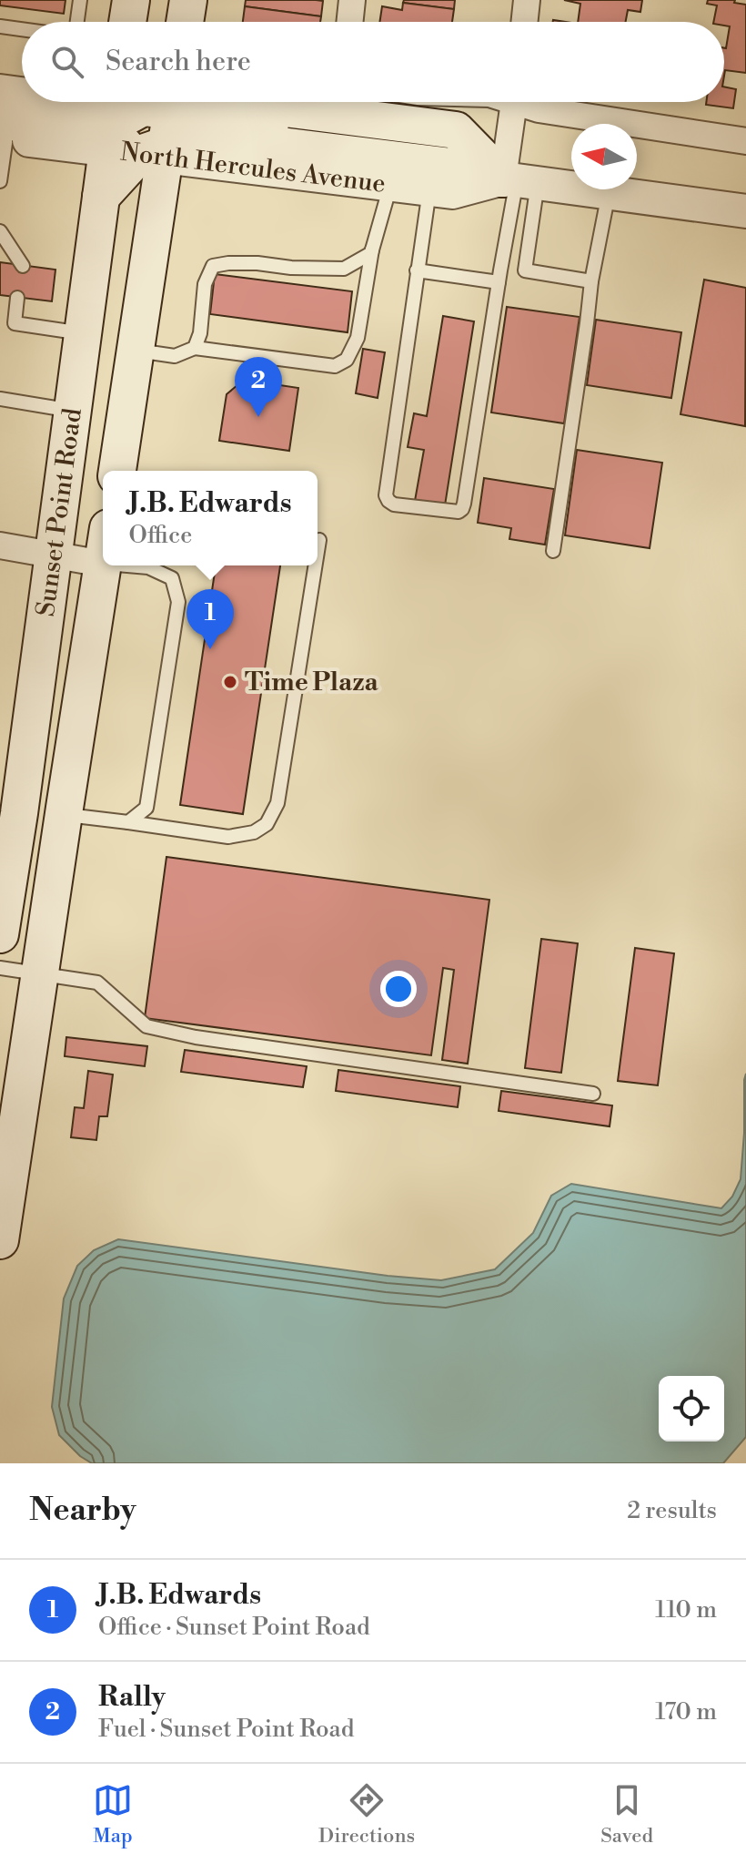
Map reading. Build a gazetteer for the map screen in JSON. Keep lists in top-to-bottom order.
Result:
{
  "streets": {
    "main road": ["Sunset Point Road"],
    "street": ["North Hercules Avenue"]
  },
  "places": ["Time Plaza"],
  "north": "left",
  "page": {
    "search": "Search here",
    "pins": ["2", "1"],
    "popup": ["J.B. Edwards", "Office"],
    "heading": ["Nearby", "2 results"],
    "list": [
      {
        "mark": "1",
        "name": "J.B. Edwards",
        "note": "Office · Sunset Point Road",
        "value": "110 m"
      },
      {
        "mark": "2",
        "name": "Rally",
        "note": "Fuel · Sunset Point Road",
        "value": "170 m"
      }
    ],
    "nav": ["Map", "Directions", "Saved"]
  }
}
